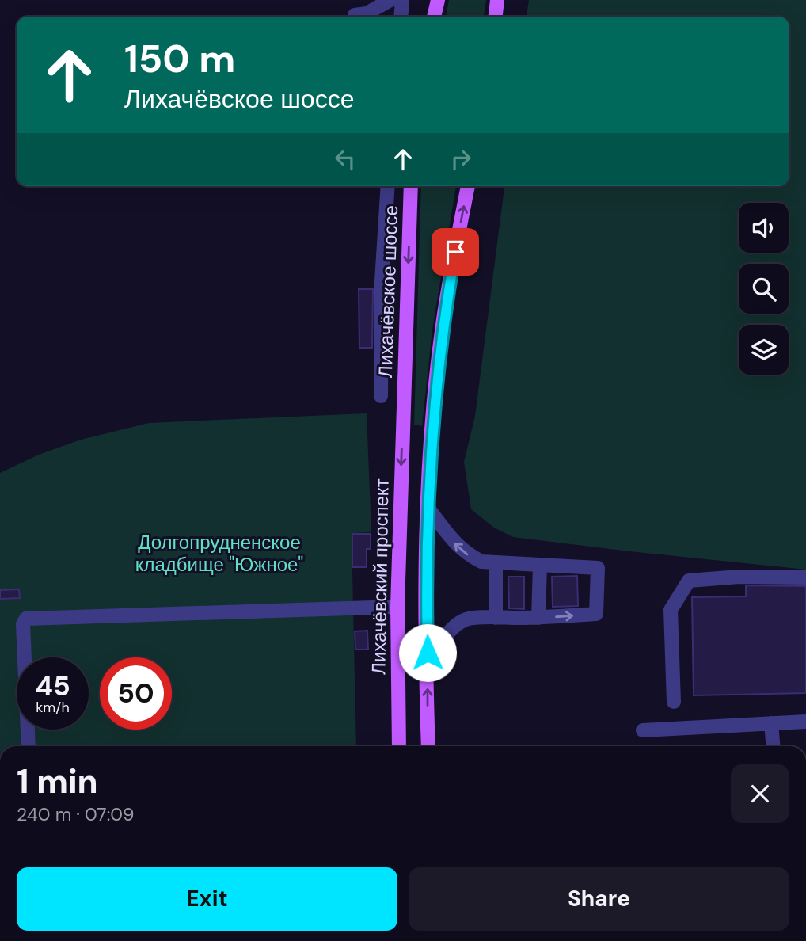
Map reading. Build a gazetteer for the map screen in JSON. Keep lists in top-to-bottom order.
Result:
{
  "streets": {
    "main road": ["Лихачёвское шоссе", "Лихачёвский проспект"]
  },
  "crossings": [
    ["Лихачёвское шоссе", "Лихачёвский проспект"]
  ],
  "parks": ["Долгопрудненское кладбище \"Южное\""],
  "page": {
    "turn": ["150 m", "Лихачёвское шоссе"],
    "speed": "45 km/h",
    "limit": "50",
    "heading": ["1 min", "240 m · 07:09"],
    "buttons": ["Exit", "Share"]
  }
}
